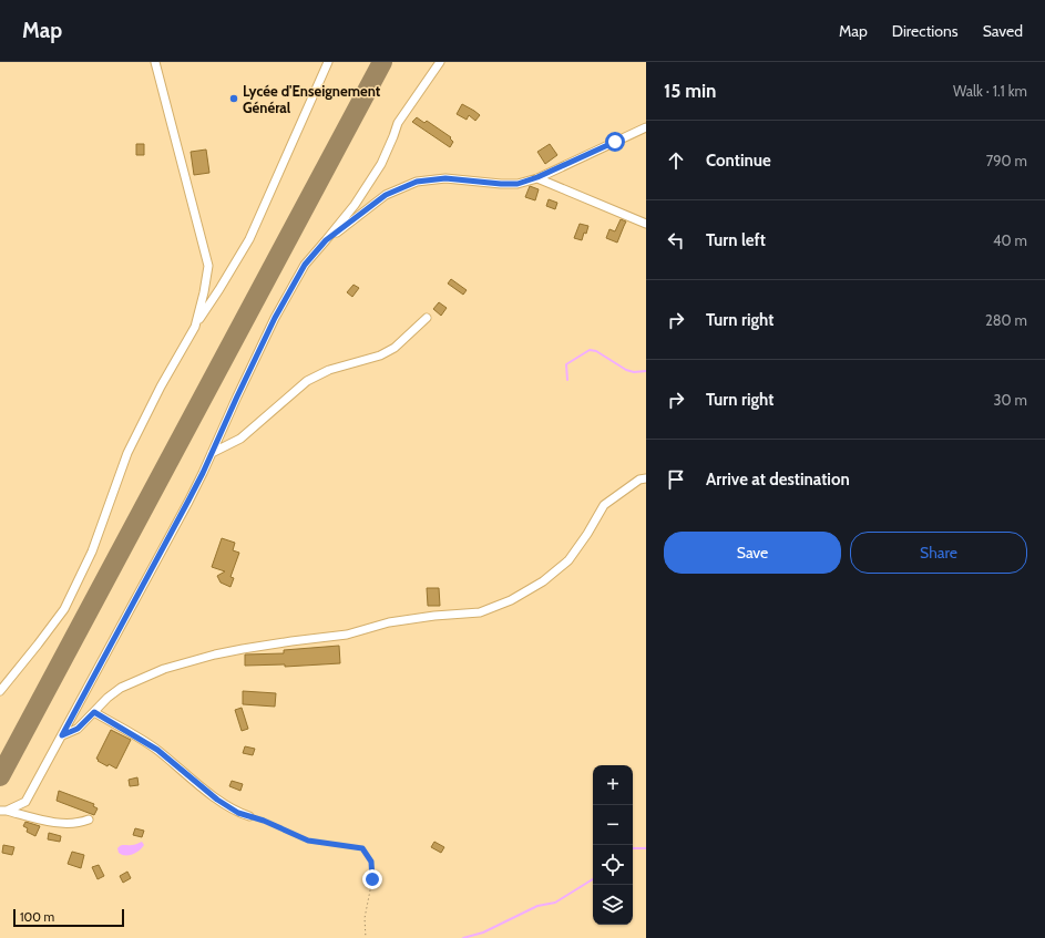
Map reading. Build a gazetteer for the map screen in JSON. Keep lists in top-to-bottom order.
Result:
{
  "places": ["Lycée d'Enseignement Général"],
  "scale_bar": "100 m",
  "page": {
    "header": "Map",
    "nav": ["Map", "Directions", "Saved"],
    "heading": ["15 min", "Walk · 1.1 km"],
    "list": [
      ["Continue", "790 m"],
      ["Turn left", "40 m"],
      ["Turn right", "280 m"],
      ["Turn right", "30 m"],
      "Arrive at destination"
    ],
    "buttons": ["Save", "Share"],
    "map_buttons": ["+", "−"],
    "scale": "100 m"
  }
}
